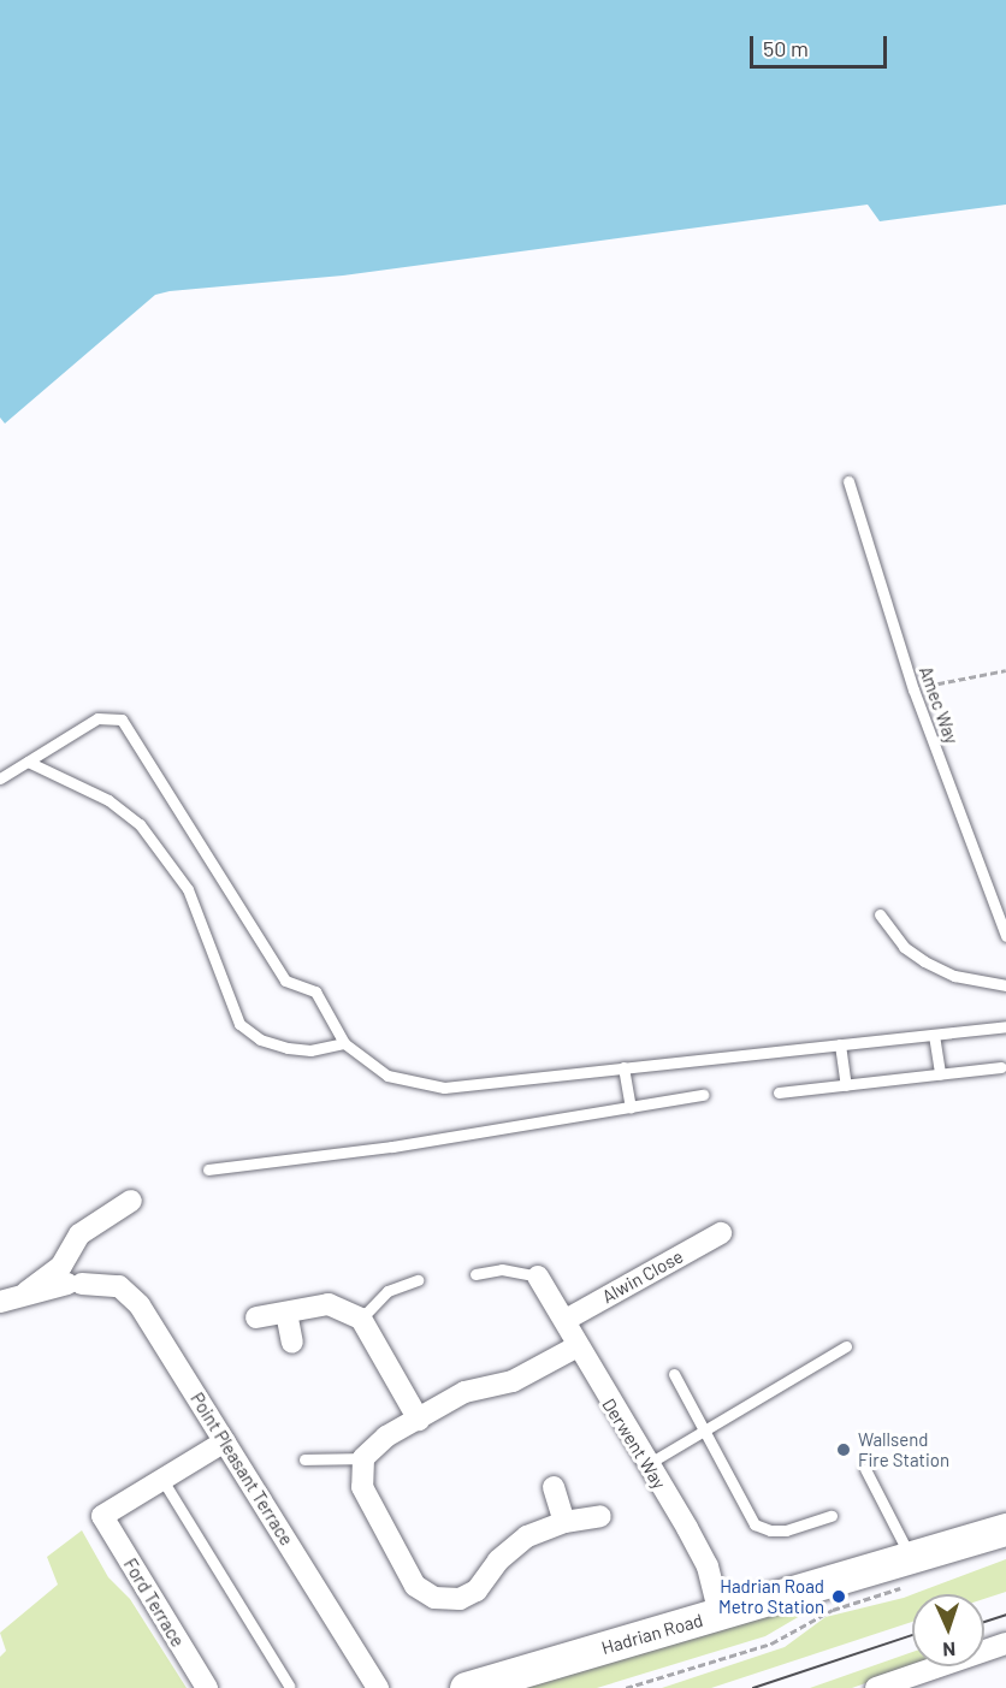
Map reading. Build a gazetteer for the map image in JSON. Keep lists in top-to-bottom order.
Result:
{
  "streets": {
    "main road": ["Hadrian Road"],
    "street": [
      "Alwin Close",
      "Derwent Way",
      "Point Pleasant Terrace",
      "Ford Terrace"
    ],
    "lane": ["Amec Way"]
  },
  "crossings": [
    ["Alwin Close", "Derwent Way"],
    ["Derwent Way", "Hadrian Road"]
  ],
  "places": ["Wallsend Fire Station", "Hadrian Road Metro Station"],
  "scale_bar": "50 m",
  "north": "bottom"
}
